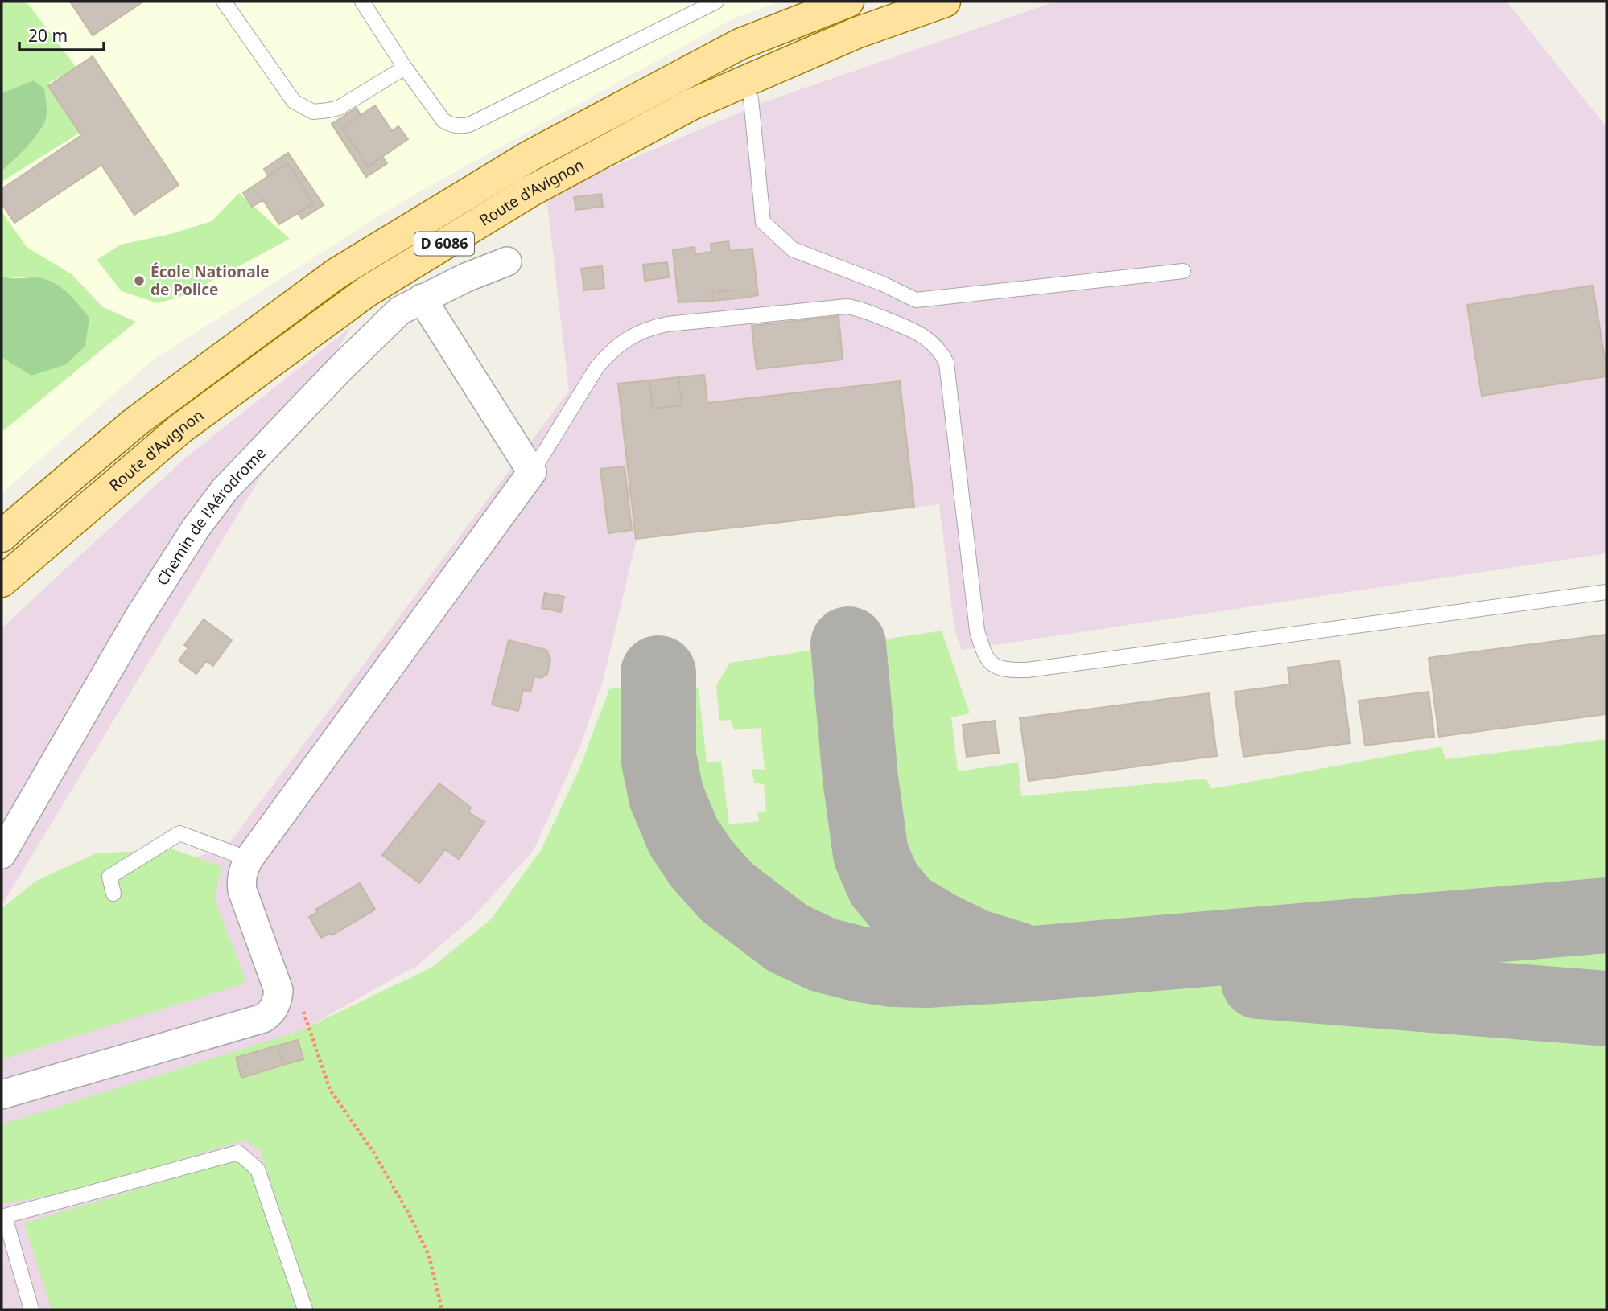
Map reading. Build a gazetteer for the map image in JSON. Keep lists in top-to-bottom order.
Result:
{
  "streets": {
    "main road": ["Route d'Avignon", "D 6086"],
    "street": ["Chemin de l'Aérodrome"]
  },
  "places": ["École Nationale de Police"],
  "scale_bar": "20 m"
}
